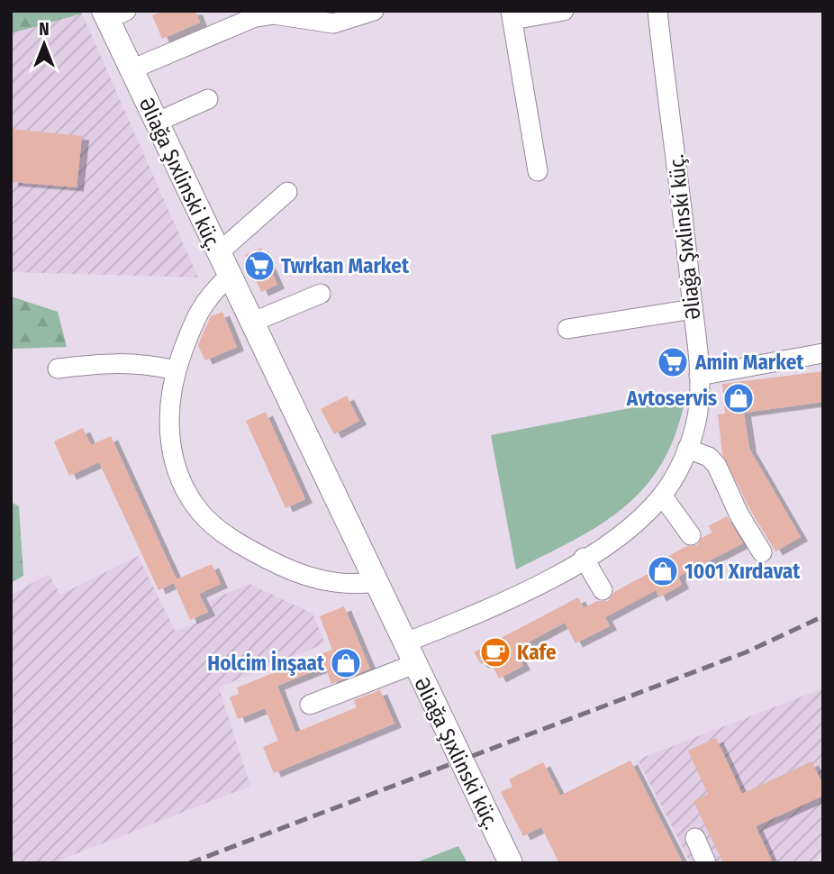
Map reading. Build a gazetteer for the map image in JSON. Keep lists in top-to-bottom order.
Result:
{
  "streets": {
    "main road": ["Əliağa Şıxlinski küç."]
  },
  "places": {
    "supermarket": ["Twrkan Market", "Amin Market"],
    "shop": ["Avtoservis", "1001 Xırdavat", "Holcim İnşaat"],
    "cafe": ["Kafe"]
  },
  "north": "top"
}
